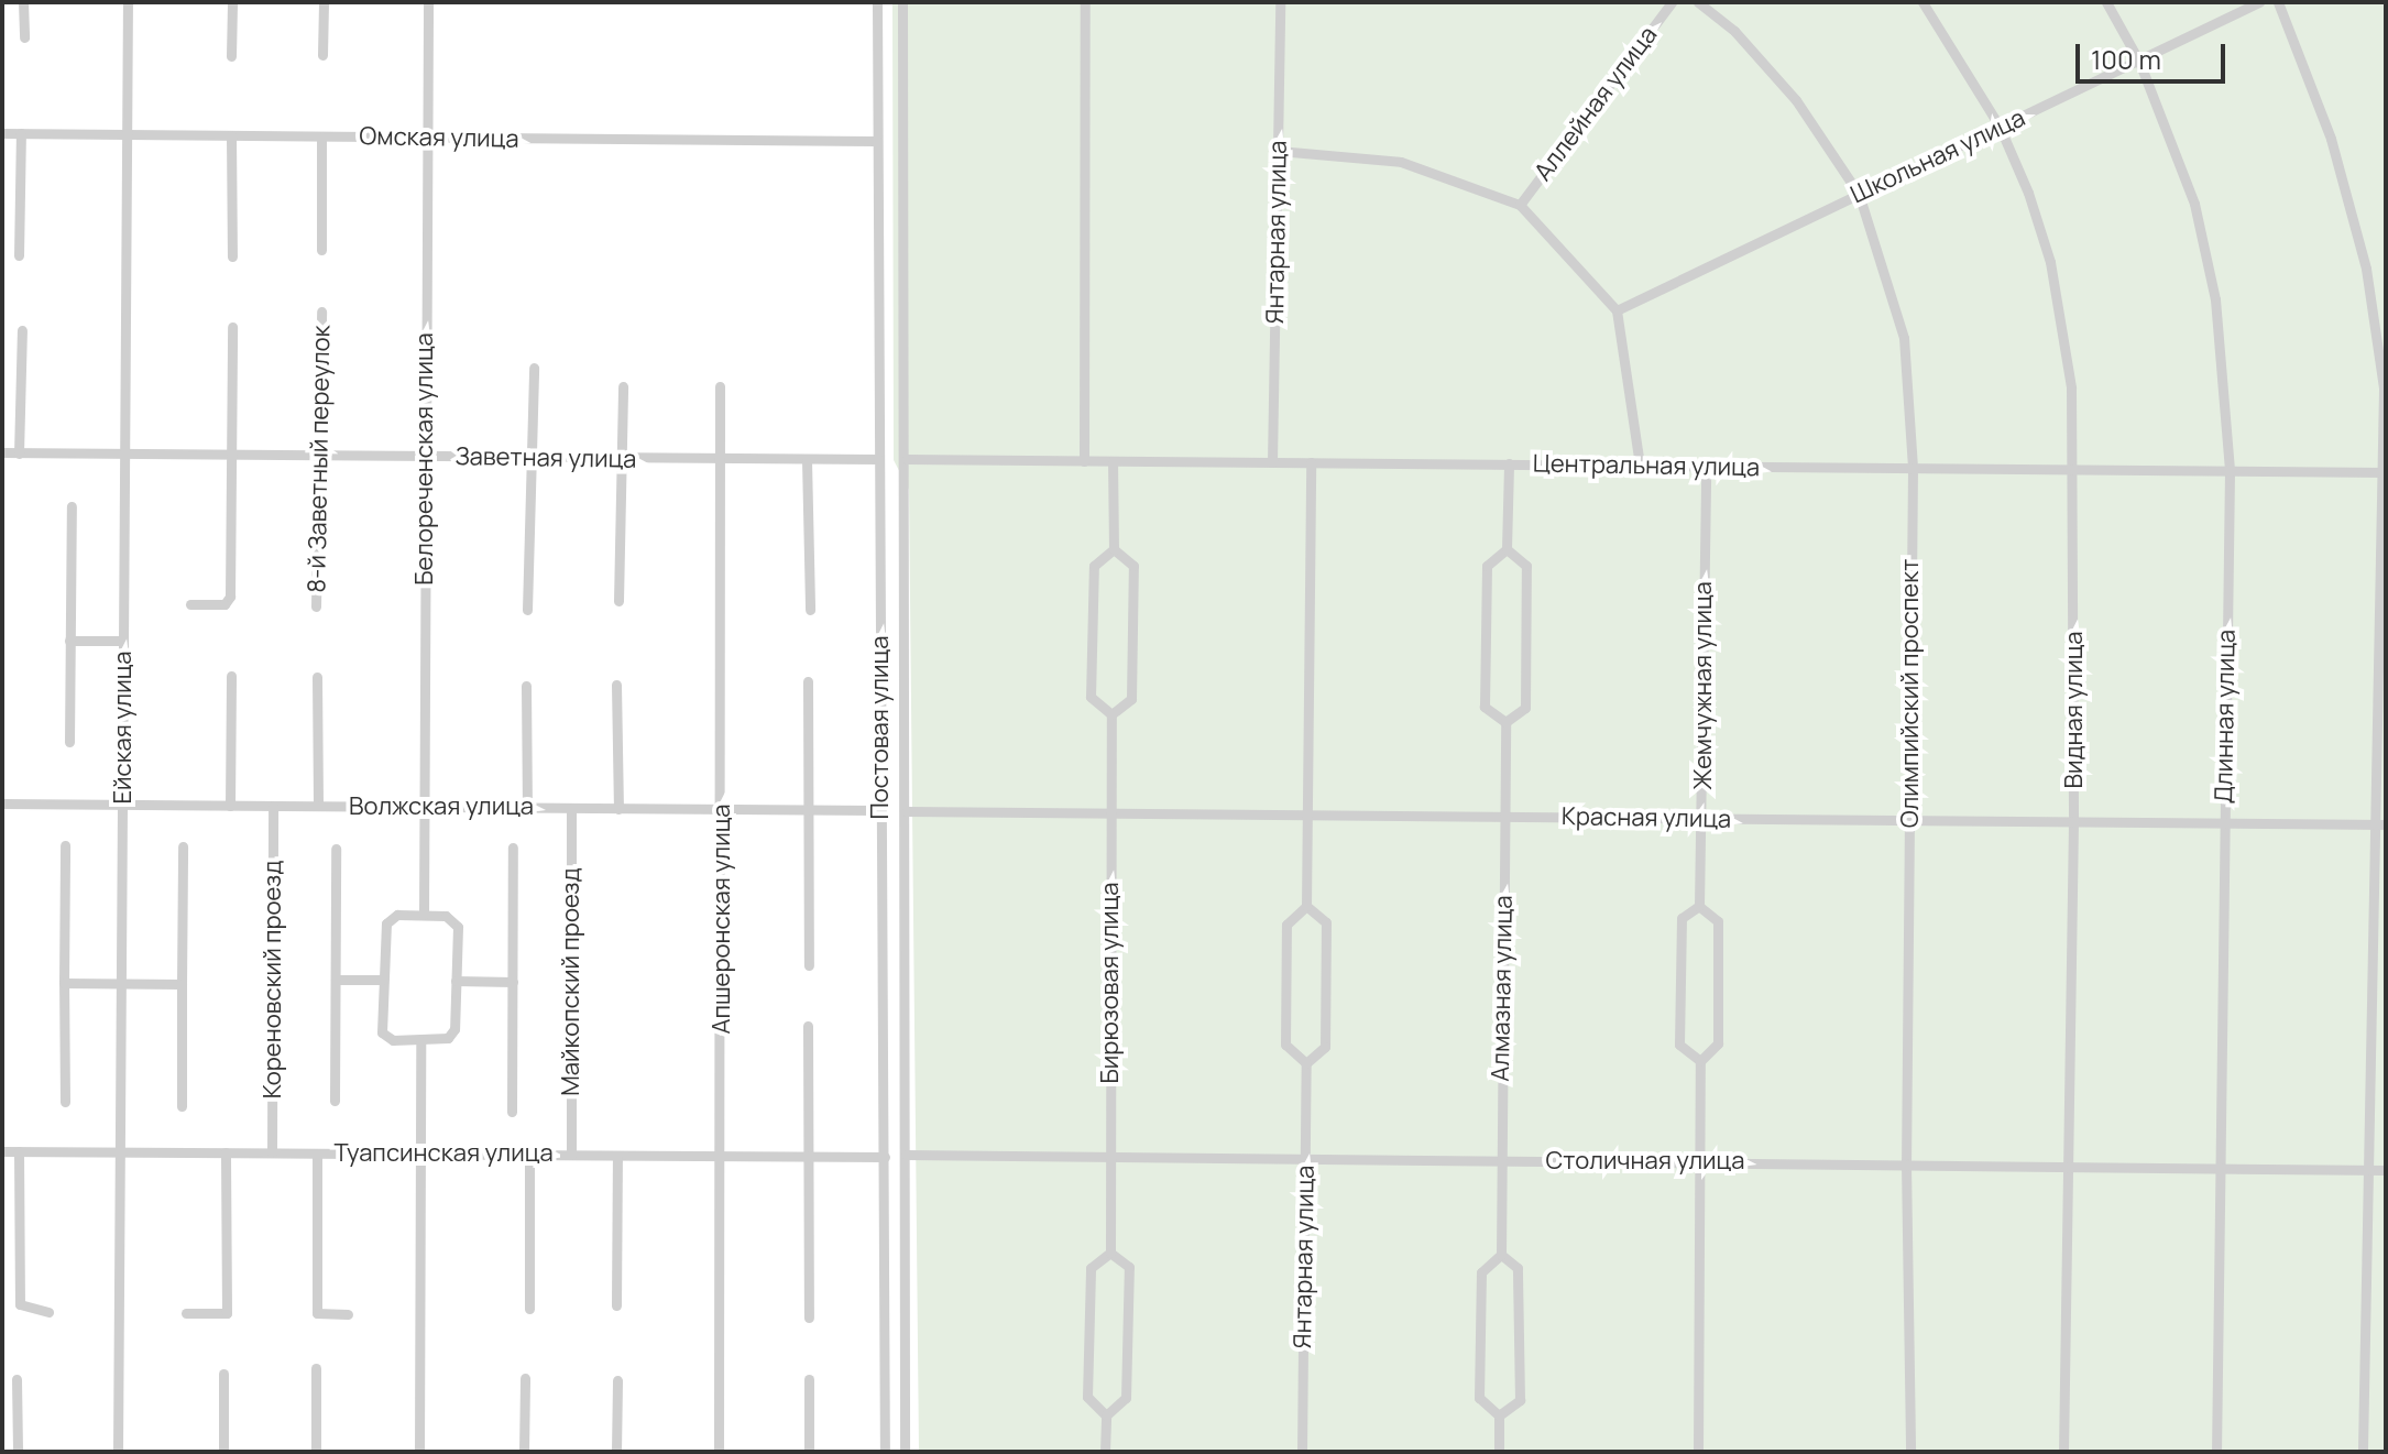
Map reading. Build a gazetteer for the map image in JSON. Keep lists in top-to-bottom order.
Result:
{
  "streets": {
    "street": [
      "Аллейная улица",
      "Омская улица",
      "Школьная улица",
      "Янтарная улица",
      "Заветная улица",
      "8-й Заветный переулок",
      "Белореченская улица",
      "Центральная улица",
      "Жемчужная улица",
      "Олимпийский проспект",
      "Видная улица",
      "Длинная улица",
      "Ейская улица",
      "Постовая улица",
      "Волжская улица",
      "Красная улица",
      "Апшеронская улица",
      "Кореновский проезд",
      "Майкопский проезд",
      "Бирюзовая улица",
      "Алмазная улица",
      "Туапсинская улица",
      "Столичная улица"
    ]
  },
  "crossings": [
    ["Омская улица", "Белореченская улица"],
    ["Омская улица", "Ейская улица"],
    ["Омская улица", "Постовая улица"],
    ["Школьная улица", "Олимпийский проспект"],
    ["Школьная улица", "Видная улица"],
    ["Школьная улица", "Длинная улица"],
    ["Янтарная улица", "Центральная улица"],
    ["Янтарная улица", "Столичная улица"],
    ["Заветная улица", "8-й Заветный переулок"],
    ["Заветная улица", "Белореченская улица"],
    ["Заветная улица", "Ейская улица"],
    ["Заветная улица", "Постовая улица"],
    ["Заветная улица", "Апшеронская улица"],
    ["Белореченская улица", "Волжская улица"],
    ["Центральная улица", "Жемчужная улица"],
    ["Центральная улица", "Олимпийский проспект"],
    ["Центральная улица", "Видная улица"],
    ["Центральная улица", "Длинная улица"],
    ["Центральная улица", "Постовая улица"],
    ["Жемчужная улица", "Красная улица"],
    ["Олимпийский проспект", "Красная улица"],
    ["Олимпийский проспект", "Столичная улица"],
    ["Видная улица", "Красная улица"],
    ["Видная улица", "Столичная улица"],
    ["Длинная улица", "Красная улица"],
    ["Длинная улица", "Столичная улица"],
    ["Ейская улица", "Волжская улица"],
    ["Ейская улица", "Туапсинская улица"],
    ["Постовая улица", "Волжская улица"],
    ["Постовая улица", "Красная улица"],
    ["Постовая улица", "Туапсинская улица"],
    ["Постовая улица", "Столичная улица"],
    ["Волжская улица", "Апшеронская улица"],
    ["Волжская улица", "Кореновский проезд"],
    ["Волжская улица", "Майкопский проезд"],
    ["Красная улица", "Бирюзовая улица"],
    ["Красная улица", "Алмазная улица"],
    ["Апшеронская улица", "Туапсинская улица"],
    ["Кореновский проезд", "Туапсинская улица"],
    ["Майкопский проезд", "Туапсинская улица"],
    ["Бирюзовая улица", "Столичная улица"],
    ["Алмазная улица", "Столичная улица"]
  ],
  "scale_bar": "100 m"
}
